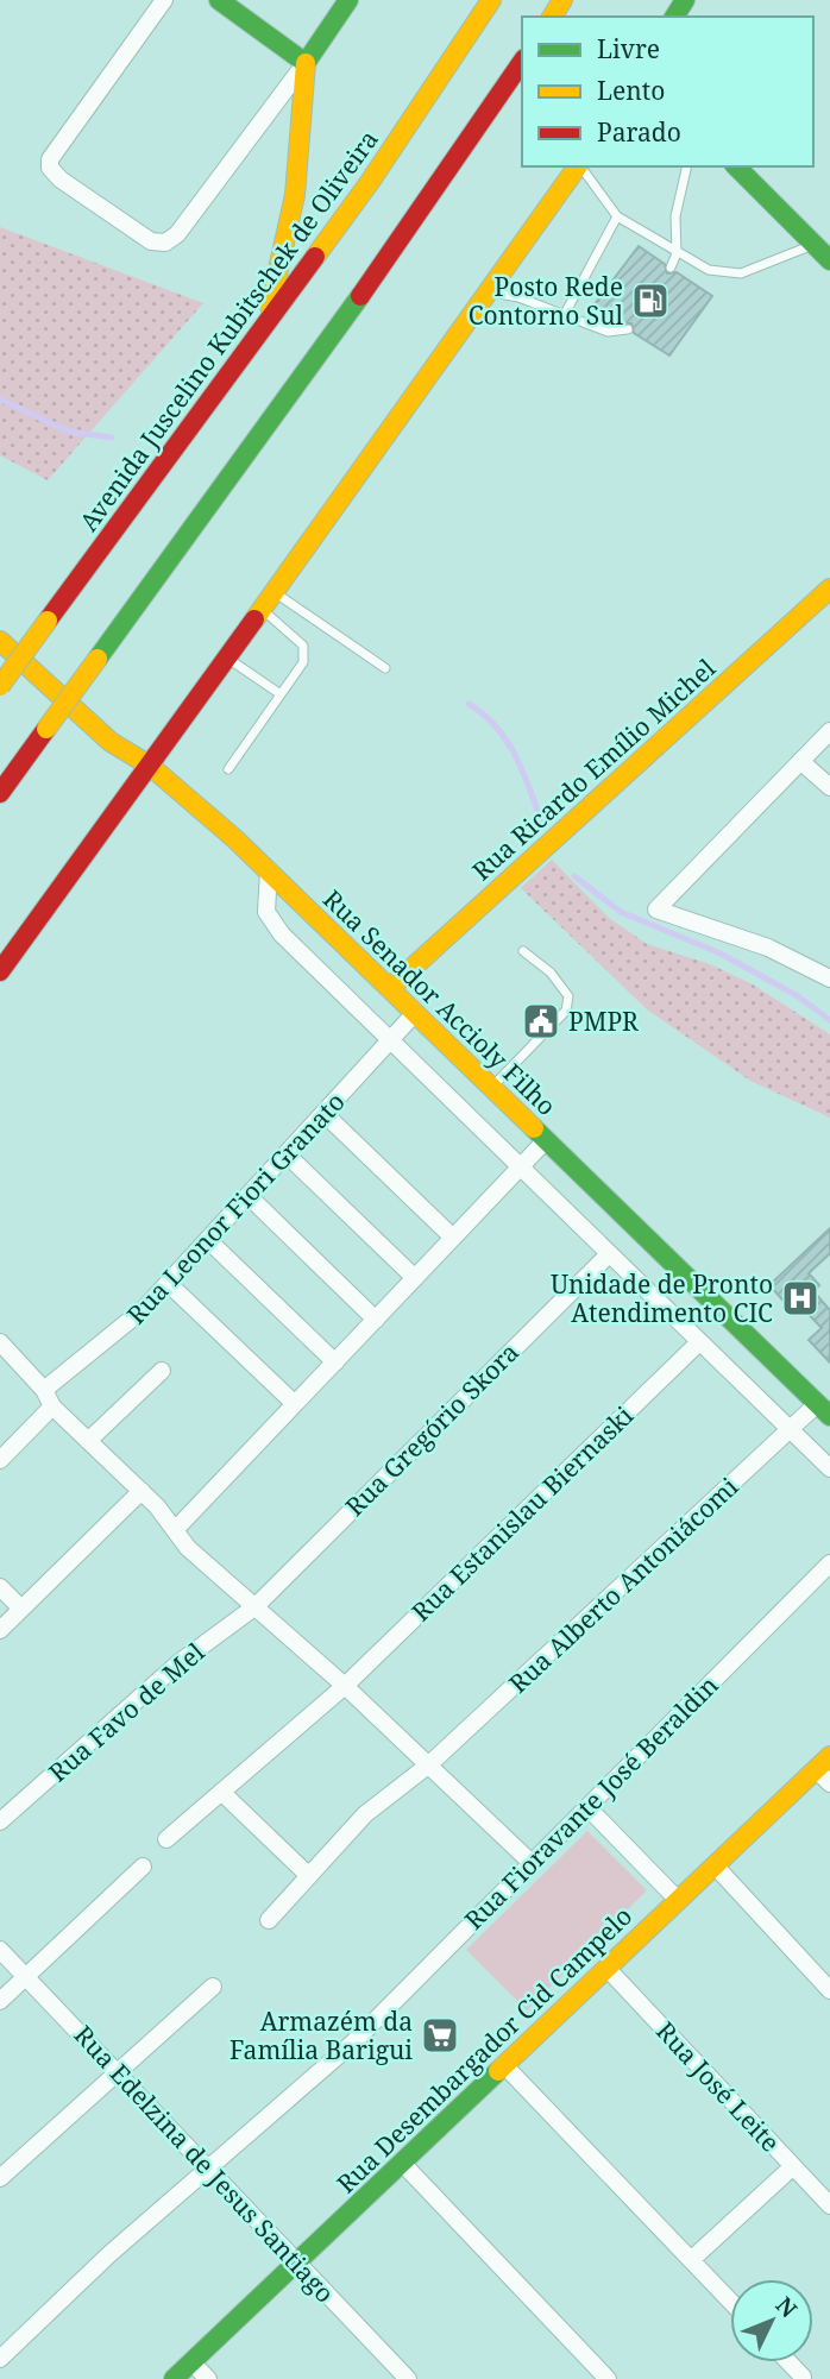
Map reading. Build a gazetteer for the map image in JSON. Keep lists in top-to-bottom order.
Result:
{
  "streets": {
    "main road": [
      "Avenida Juscelino Kubitschek de Oliveira",
      "Rua Ricardo Emílio Michel",
      "Rua Senador Accioly Filho",
      "Rua Desembargador Cid Campelo"
    ],
    "street": [
      "Rua Leonor Fiori Granato",
      "Rua Gregório Skora",
      "Rua Estanislau Biernaski",
      "Rua Alberto Antoniácomi",
      "Rua Favo de Mel",
      "Rua Fioravante José Beraldin",
      "Rua José Leite",
      "Rua Edelzina de Jesus Santiago"
    ]
  },
  "crossings": [
    ["Rua Ricardo Emílio Michel", "Rua Senador Accioly Filho"],
    ["Rua Senador Accioly Filho", "Rua Leonor Fiori Granato"],
    ["Rua Senador Accioly Filho", "Rua Alberto Antoniácomi"],
    ["Rua Gregório Skora", "Rua Favo de Mel"],
    ["Rua Fioravante José Beraldin", "Rua Edelzina de Jesus Santiago"],
    ["Rua Desembargador Cid Campelo", "Rua José Leite"],
    ["Rua Desembargador Cid Campelo", "Rua Edelzina de Jesus Santiago"]
  ],
  "places": {
    "fuel station": ["Posto Rede Contorno Sul"],
    "public building": ["PMPR"],
    "hospital": ["Unidade de Pronto Atendimento CIC"],
    "supermarket": ["Armazém da Família Barigui"]
  },
  "legend": ["Livre", "Lento", "Parado"],
  "north": "top right"
}
